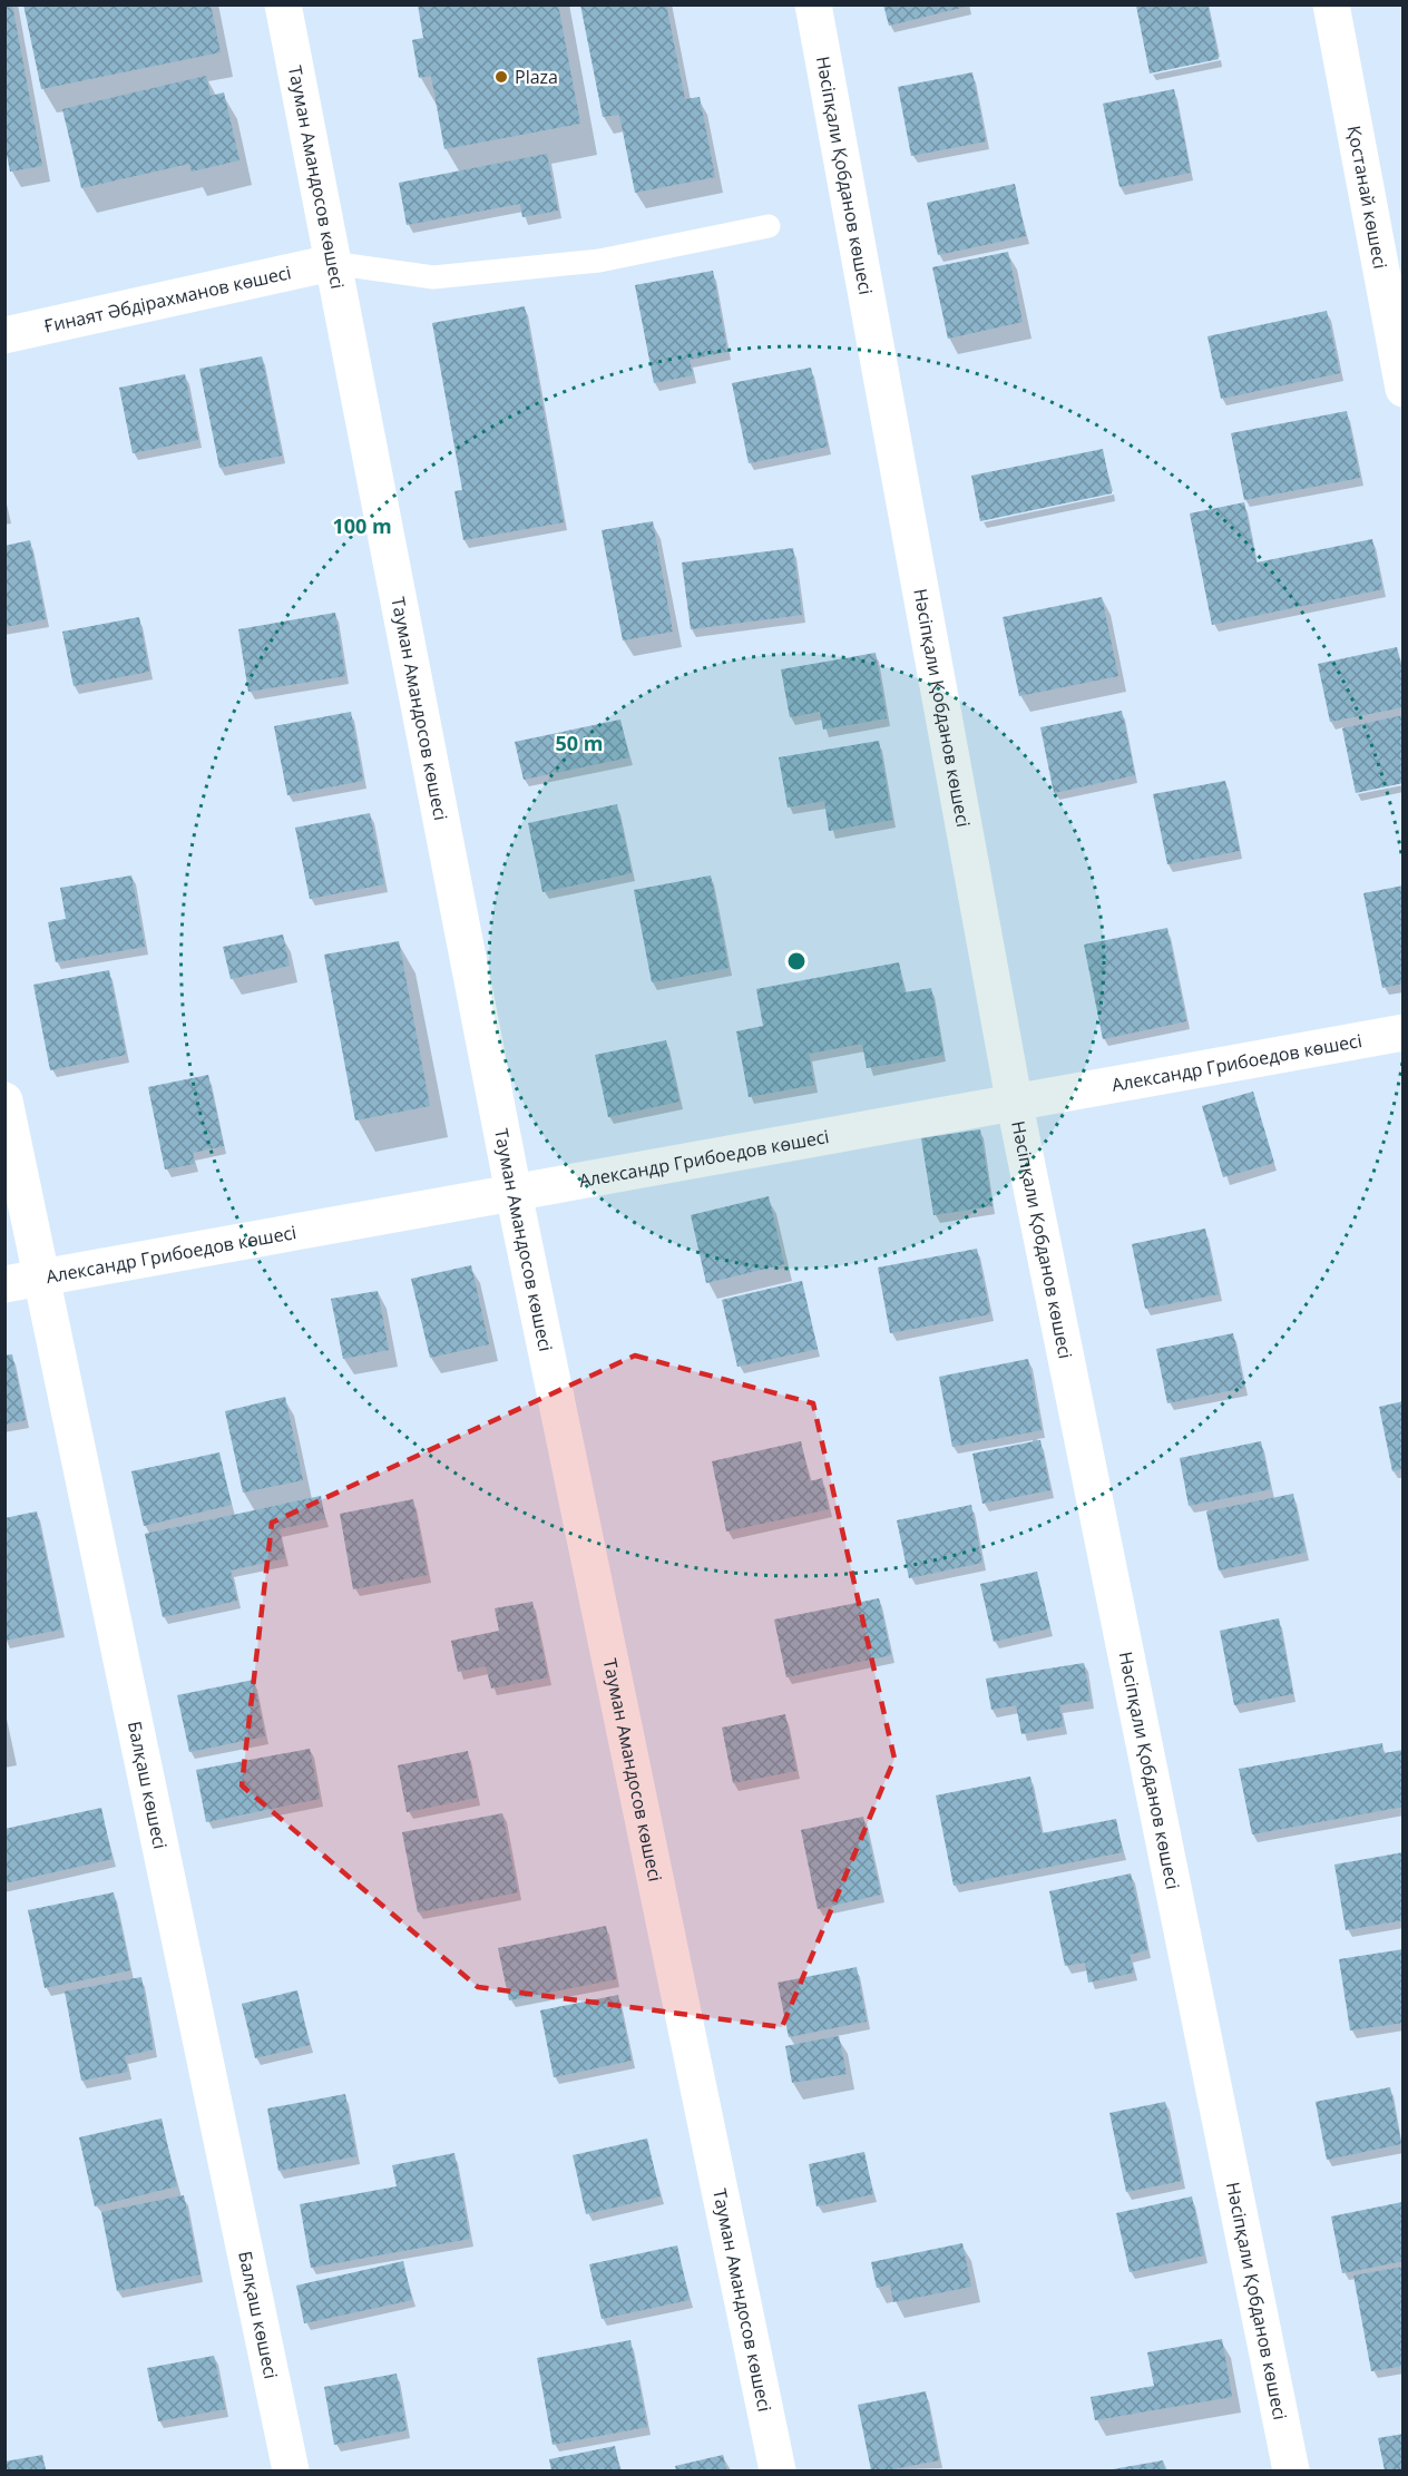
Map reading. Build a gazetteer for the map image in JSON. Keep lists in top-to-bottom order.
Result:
{
  "streets": {
    "street": [
      "Нәсіпқали Қобданов көшесі",
      "Тауман Амандосов көшесі",
      "Қостанай көшесі",
      "Ғинаят Әбдірахманов көшесі",
      "Александр Грибоедов көшесі",
      "Балқаш көшесі"
    ]
  },
  "crossings": [
    ["Нәсіпқали Қобданов көшесі", "Александр Грибоедов көшесі"],
    ["Тауман Амандосов көшесі", "Ғинаят Әбдірахманов көшесі"],
    ["Тауман Амандосов көшесі", "Александр Грибоедов көшесі"],
    ["Александр Грибоедов көшесі", "Балқаш көшесі"]
  ],
  "places": ["Plaza"],
  "rings": ["100 m", "50 m"]
}
